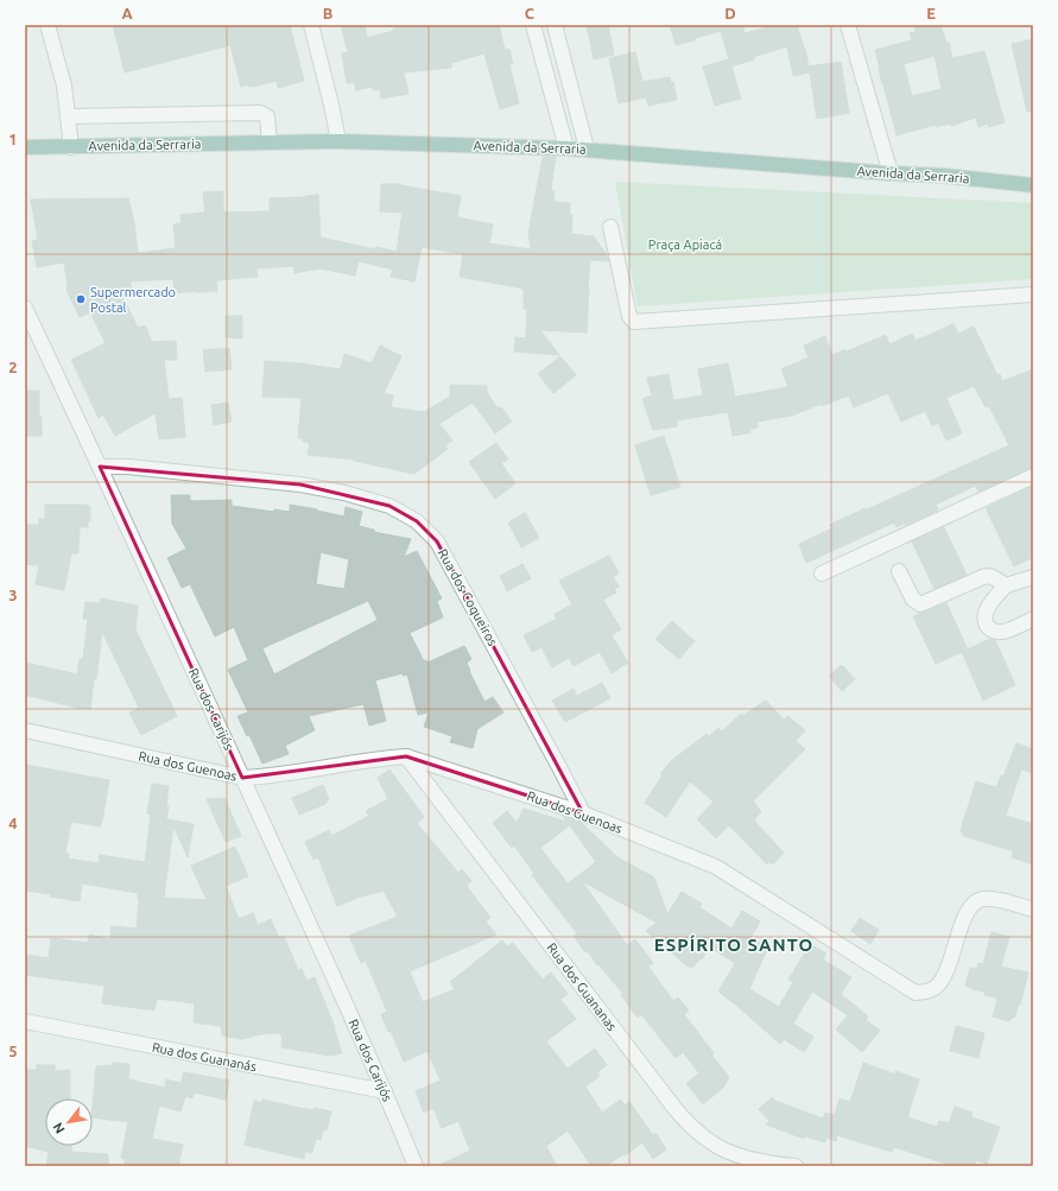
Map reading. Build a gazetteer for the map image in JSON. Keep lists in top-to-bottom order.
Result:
{
  "streets": {
    "main road": ["Avenida da Serraria"],
    "street": [
      "Rua dos Coqueiros",
      "Rua dos Carijós",
      "Rua dos Guenoas",
      "Rua dos Guananas",
      "Rua dos Guananás"
    ]
  },
  "crossings": [
    ["Rua dos Coqueiros", "Rua dos Carijós"],
    ["Rua dos Coqueiros", "Rua dos Guenoas"],
    ["Rua dos Carijós", "Rua dos Guenoas"],
    ["Rua dos Carijós", "Rua dos Guananás"],
    ["Rua dos Guenoas", "Rua dos Guananas"]
  ],
  "districts": ["ESPÍRITO SANTO"],
  "parks": ["Praça Apiacá"],
  "places": ["Supermercado Postal"],
  "north": "bottom left",
  "grid": {
    "columns": [
      "A",
      "B",
      "C",
      "D",
      "E"
    ],
    "rows": [
      "1",
      "2",
      "3",
      "4",
      "5"
    ]
  }
}
